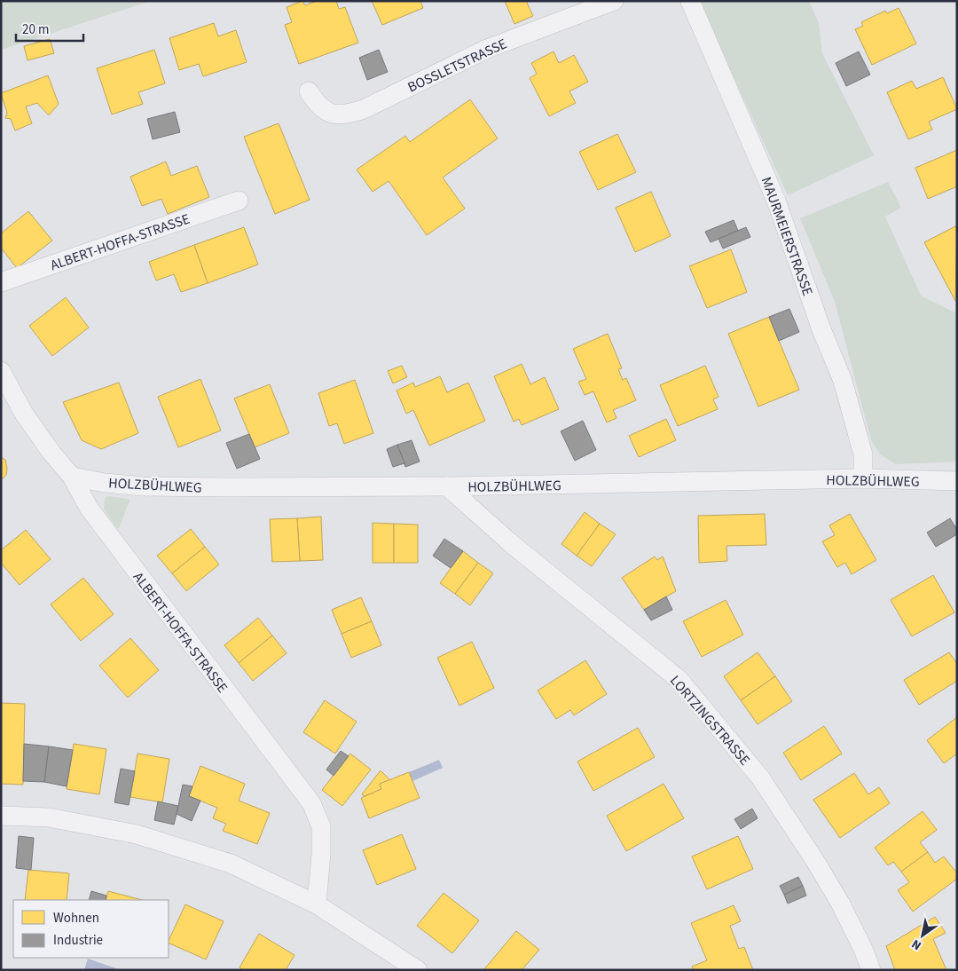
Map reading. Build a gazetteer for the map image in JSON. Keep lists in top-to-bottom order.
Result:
{
  "streets": {
    "street": [
      "BOSSLETSTRASSE",
      "MAURMEIERSTRASSE",
      "ALBERT-HOFFA-STRASSE",
      "HOLZBÜHLWEG",
      "LORTZINGSTRASSE"
    ]
  },
  "crossings": [
    ["MAURMEIERSTRASSE", "HOLZBÜHLWEG"],
    ["ALBERT-HOFFA-STRASSE", "HOLZBÜHLWEG"],
    ["HOLZBÜHLWEG", "LORTZINGSTRASSE"]
  ],
  "legend": ["Wohnen", "Industrie"],
  "scale_bar": "20 m",
  "north": "bottom left"
}
